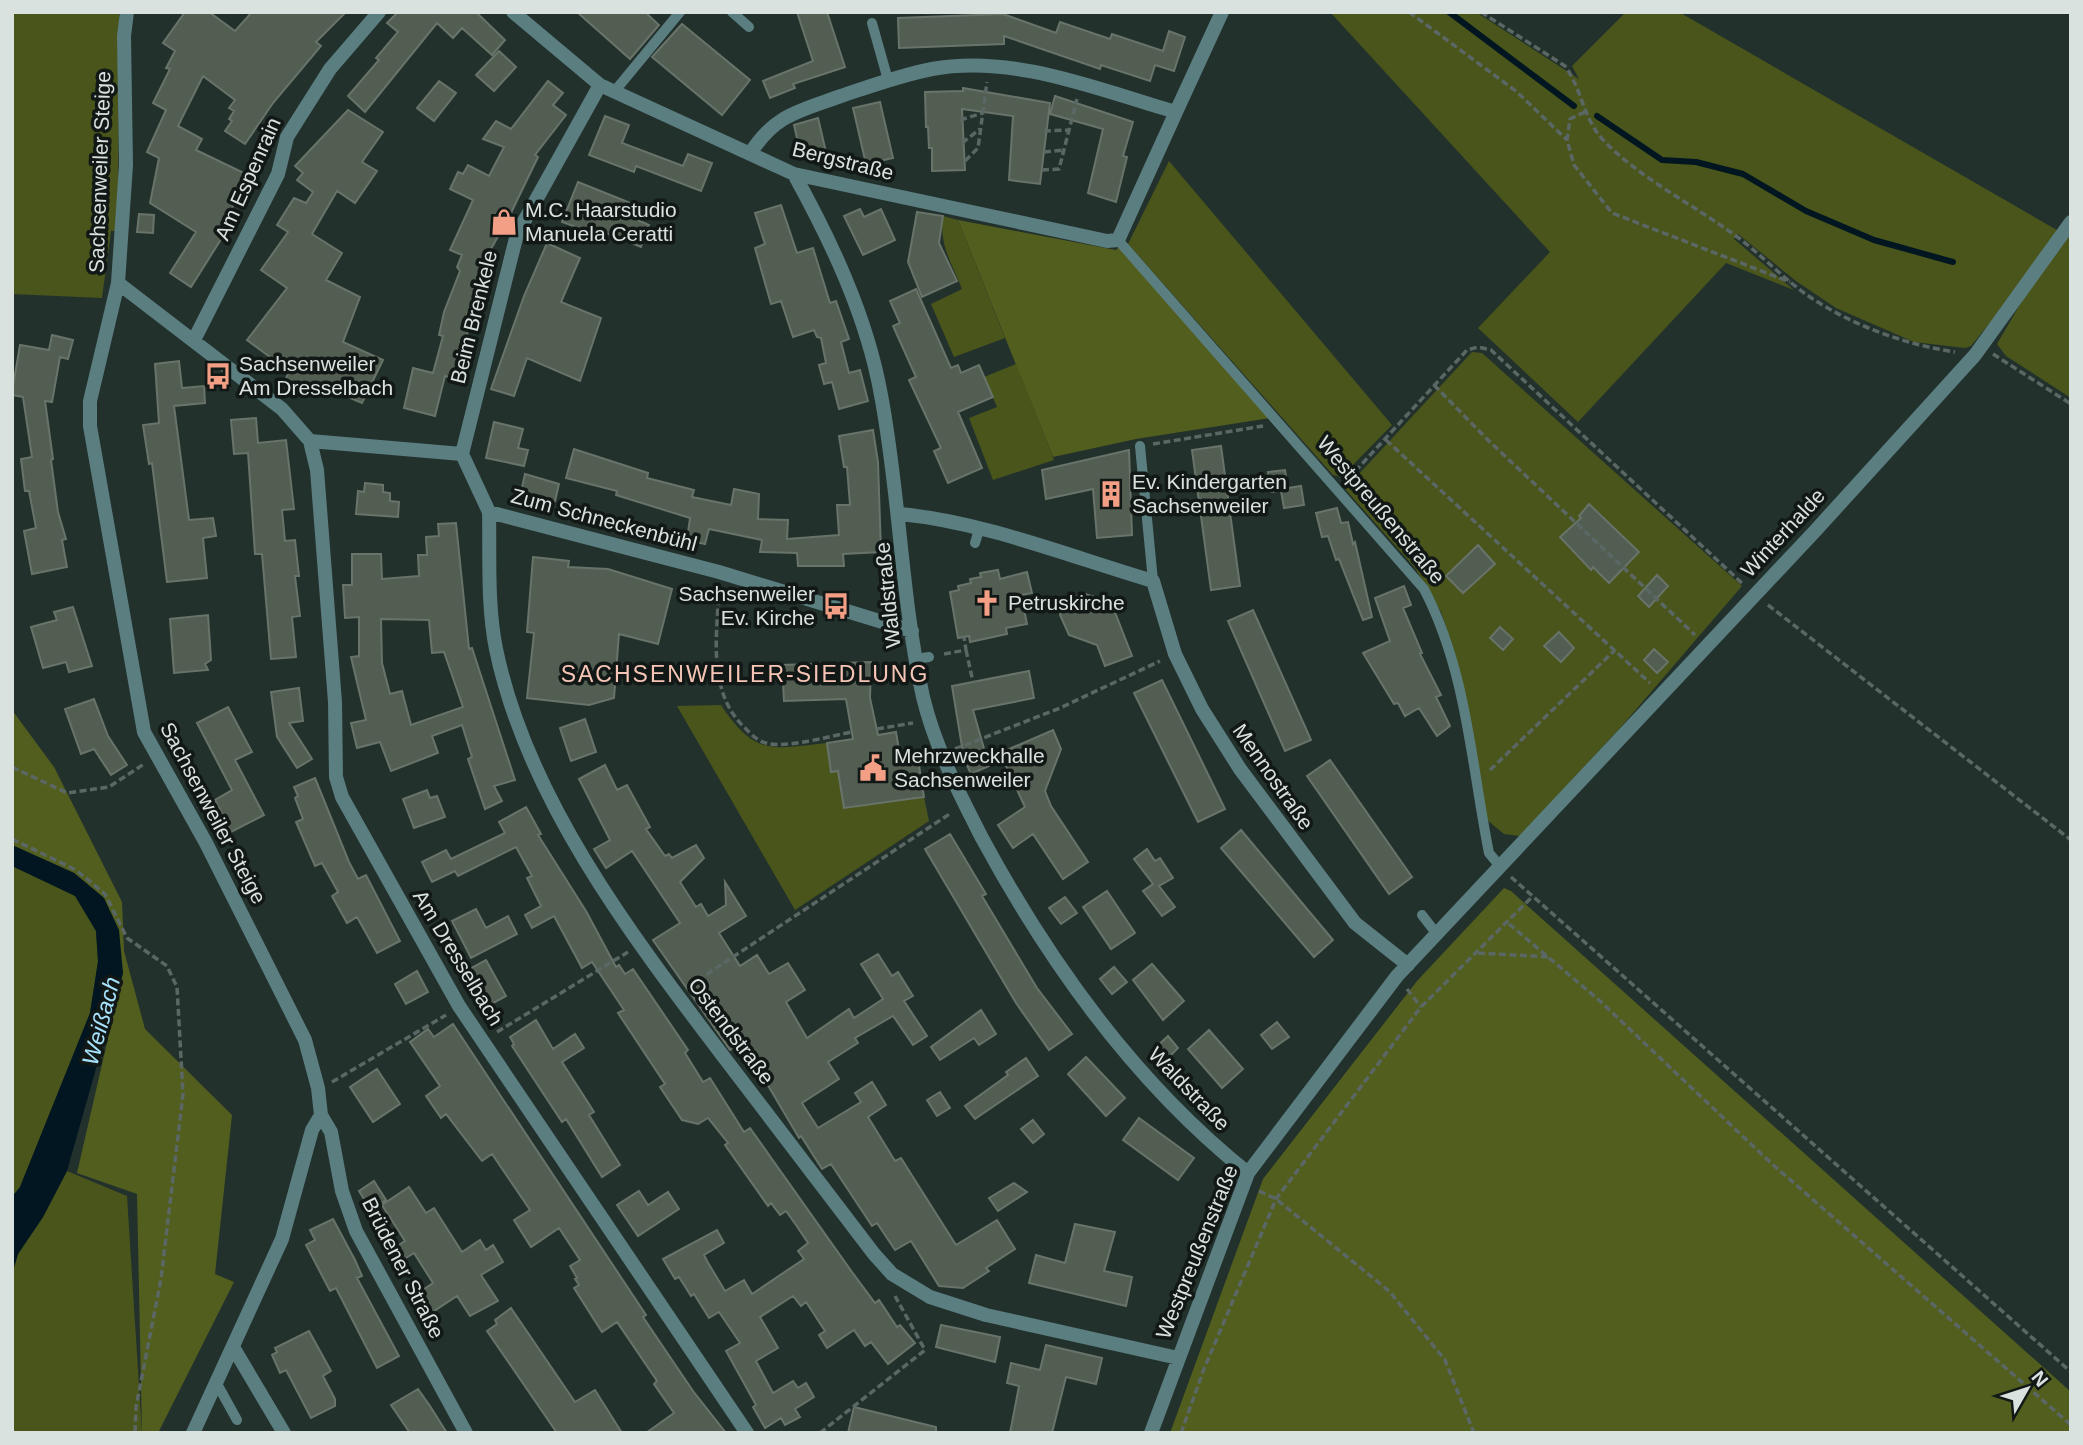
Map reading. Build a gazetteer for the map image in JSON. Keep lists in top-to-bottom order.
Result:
{
  "streets": {
    "street": [
      "Bergstraße",
      "Sachsenweiler Steige",
      "Am Espenrain",
      "Beim Brenkele",
      "Westpreußenstraße",
      "Zum Schneckenbühl",
      "Winterhalde",
      "Waldstraße",
      "Mennostraße",
      "Am Dresselbach",
      "Ostendstraße",
      "Brüdener Straße"
    ]
  },
  "crossings": [
    ["Bergstraße", "Beim Brenkele"],
    ["Bergstraße", "Westpreußenstraße"],
    ["Bergstraße", "Waldstraße"],
    ["Sachsenweiler Steige", "Brüdener Straße"],
    ["Beim Brenkele", "Zum Schneckenbühl"],
    ["Westpreußenstraße", "Winterhalde"],
    ["Westpreußenstraße", "Waldstraße"],
    ["Westpreußenstraße", "Mennostraße"],
    ["Westpreußenstraße", "Ostendstraße"],
    ["Zum Schneckenbühl", "Waldstraße"],
    ["Zum Schneckenbühl", "Ostendstraße"]
  ],
  "districts": ["SACHSENWEILER-SIEDLUNG"],
  "water": ["Weißach"],
  "places": {
    "shop": ["M.C. Haarstudio Manuela Ceratti"],
    "bus stop": ["Sachsenweiler Am Dresselbach", "Sachsenweiler Ev. Kirche"],
    "building": ["Ev. Kindergarten Sachsenweiler"],
    "church": ["Petruskirche"],
    "public building": ["Mehrzweckhalle Sachsenweiler"]
  },
  "north": "top right"
}
